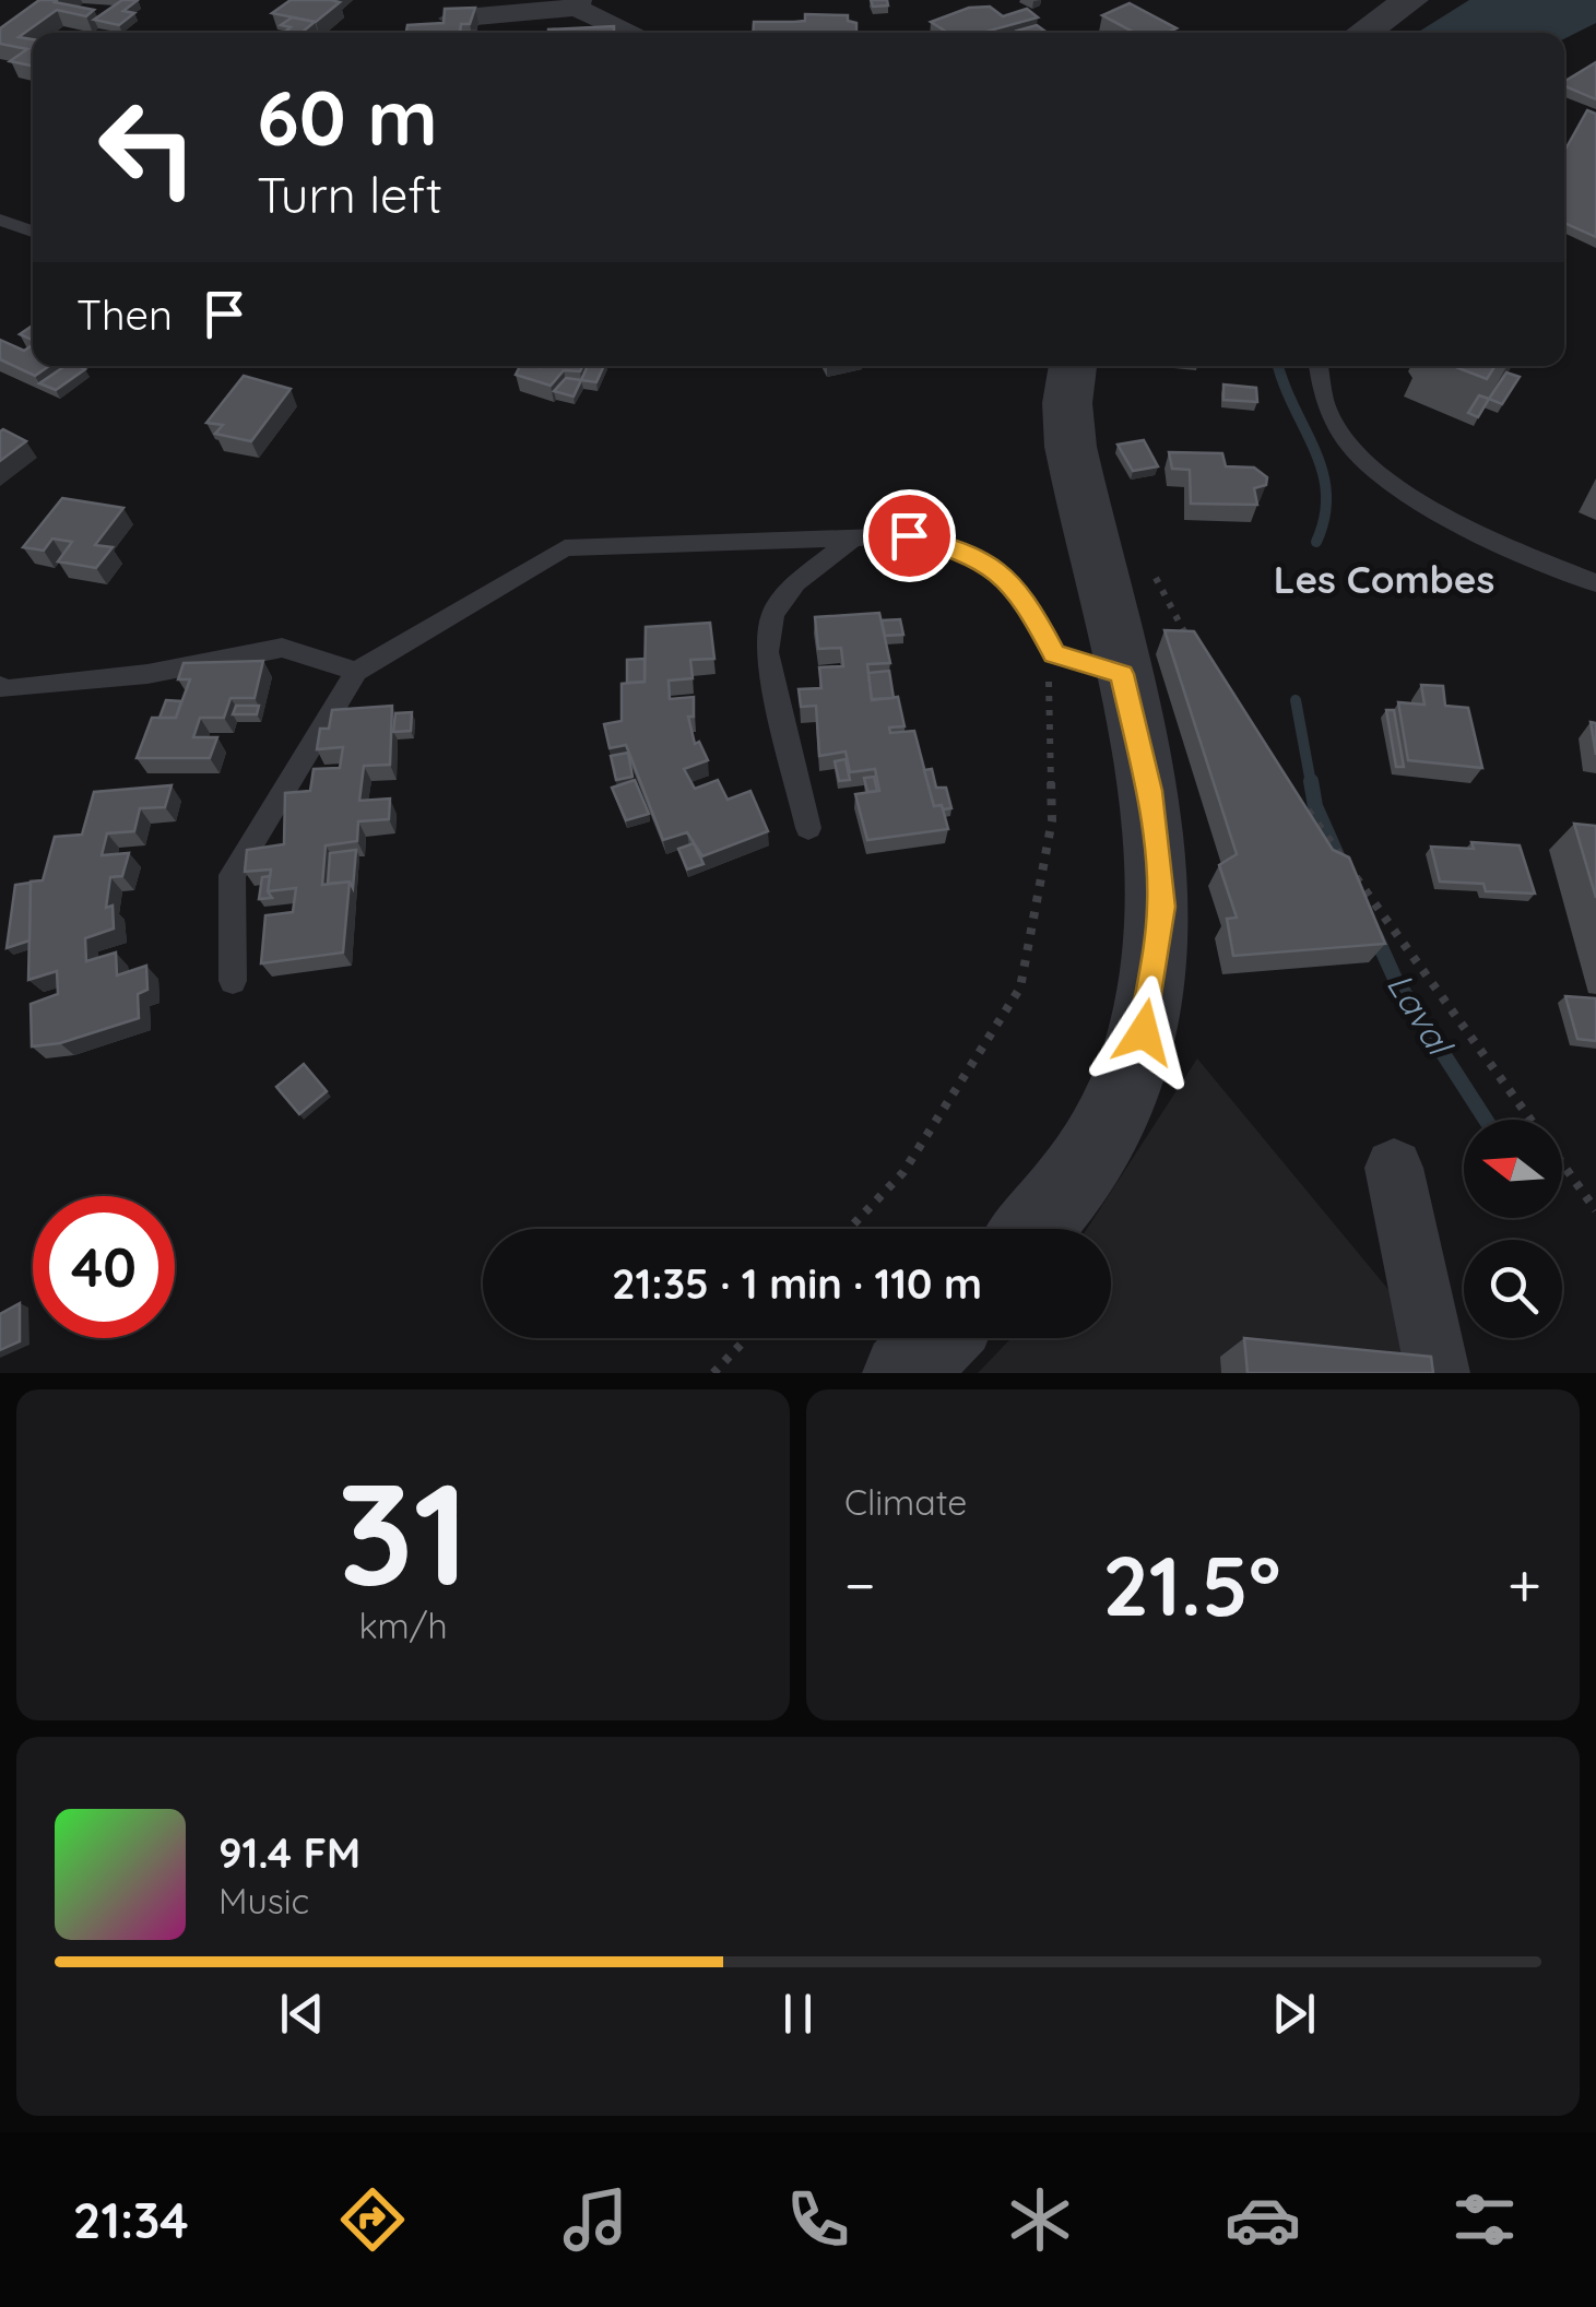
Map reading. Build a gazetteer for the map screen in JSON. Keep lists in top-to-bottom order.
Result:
{
  "districts": ["Les Combes"],
  "water": ["Laval"],
  "north": "left",
  "page": {
    "turn": ["60 m", "Turn left"],
    "then": "Then",
    "limit": "40",
    "trip": "21:35 · 1 min · 110 m",
    "tile": [
      ["31", "km/h"],
      "Climate"
    ],
    "heat": ["−", "21.5°", "+"],
    "song": ["91.4 FM", "Music"],
    "tabs": "21:34"
  }
}
